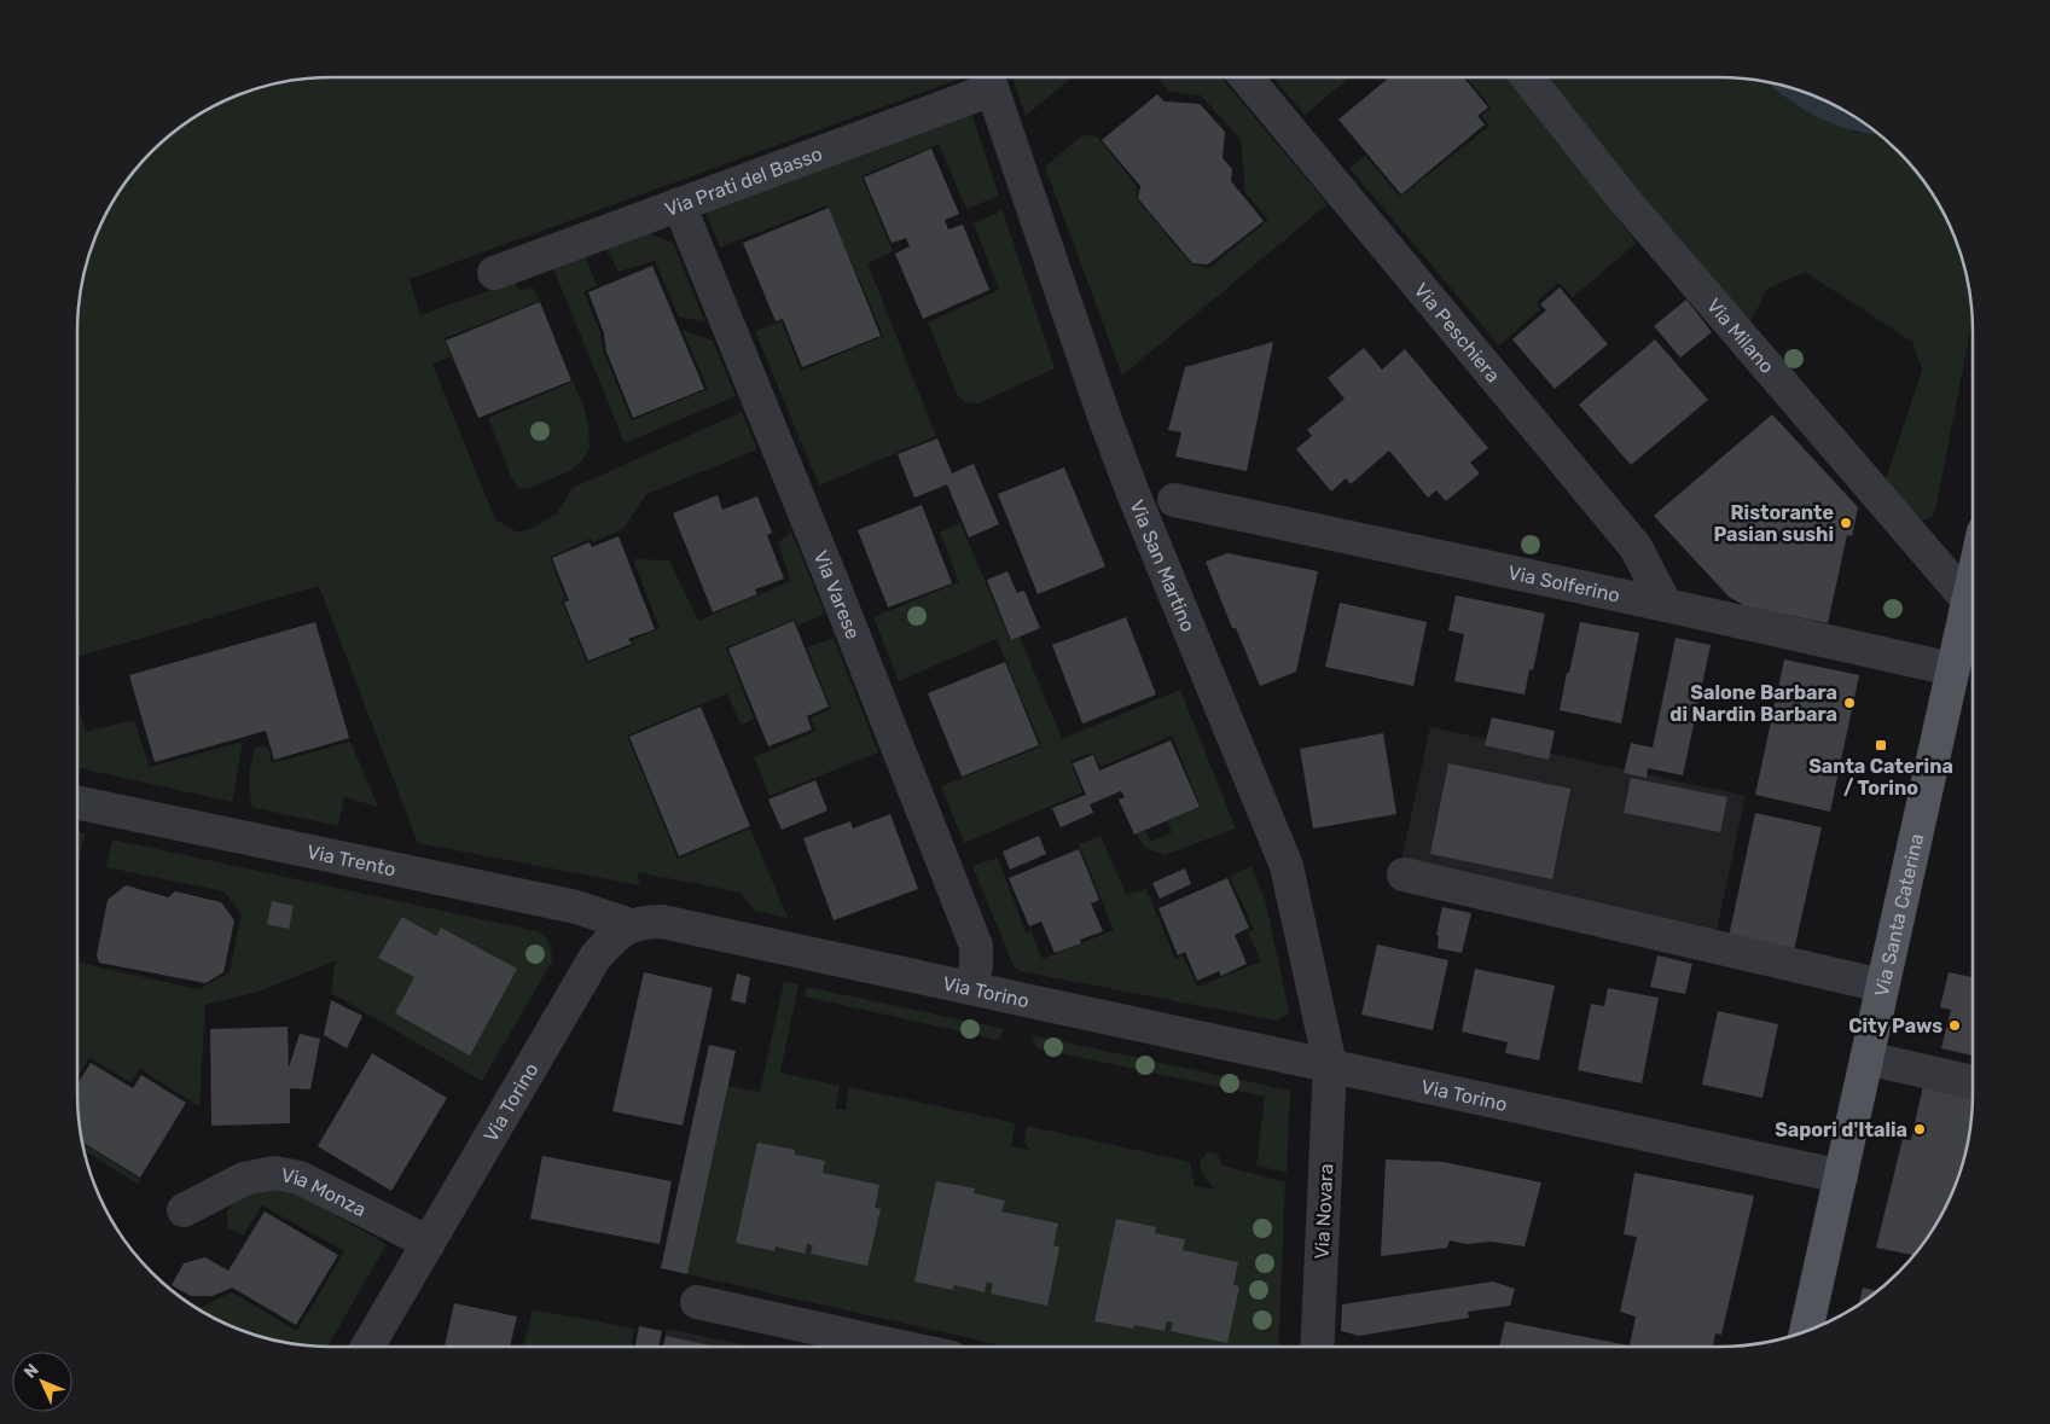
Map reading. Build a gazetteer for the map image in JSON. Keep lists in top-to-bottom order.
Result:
{
  "streets": {
    "main road": ["Via Santa Caterina"],
    "street": [
      "Via Prati del Basso",
      "Via Peschiera",
      "Via Milano",
      "Via San Martino",
      "Via Solferino",
      "Via Varese",
      "Via Trento",
      "Via Torino",
      "Via Monza",
      "Via Novara"
    ]
  },
  "crossings": [
    ["Via Prati del Basso", "Via San Martino"],
    ["Via Prati del Basso", "Via Varese"],
    ["Via Peschiera", "Via Solferino"],
    ["Via Milano", "Via Santa Caterina"],
    ["Via San Martino", "Via Torino"],
    ["Via San Martino", "Via Novara"],
    ["Via Solferino", "Via Santa Caterina"],
    ["Via Varese", "Via Torino"],
    ["Via Trento", "Via Torino"],
    ["Via Santa Caterina", "Via Torino"],
    ["Via Torino", "Via Monza"],
    ["Via Torino", "Via Novara"]
  ],
  "places": {
    "other": [
      "Ristorante Pasian sushi",
      "Salone Barbara di Nardin Barbara",
      "City Paws",
      "Sapori d'Italia"
    ],
    "transit": ["Santa Caterina / Torino"]
  },
  "north": "top left"
}
